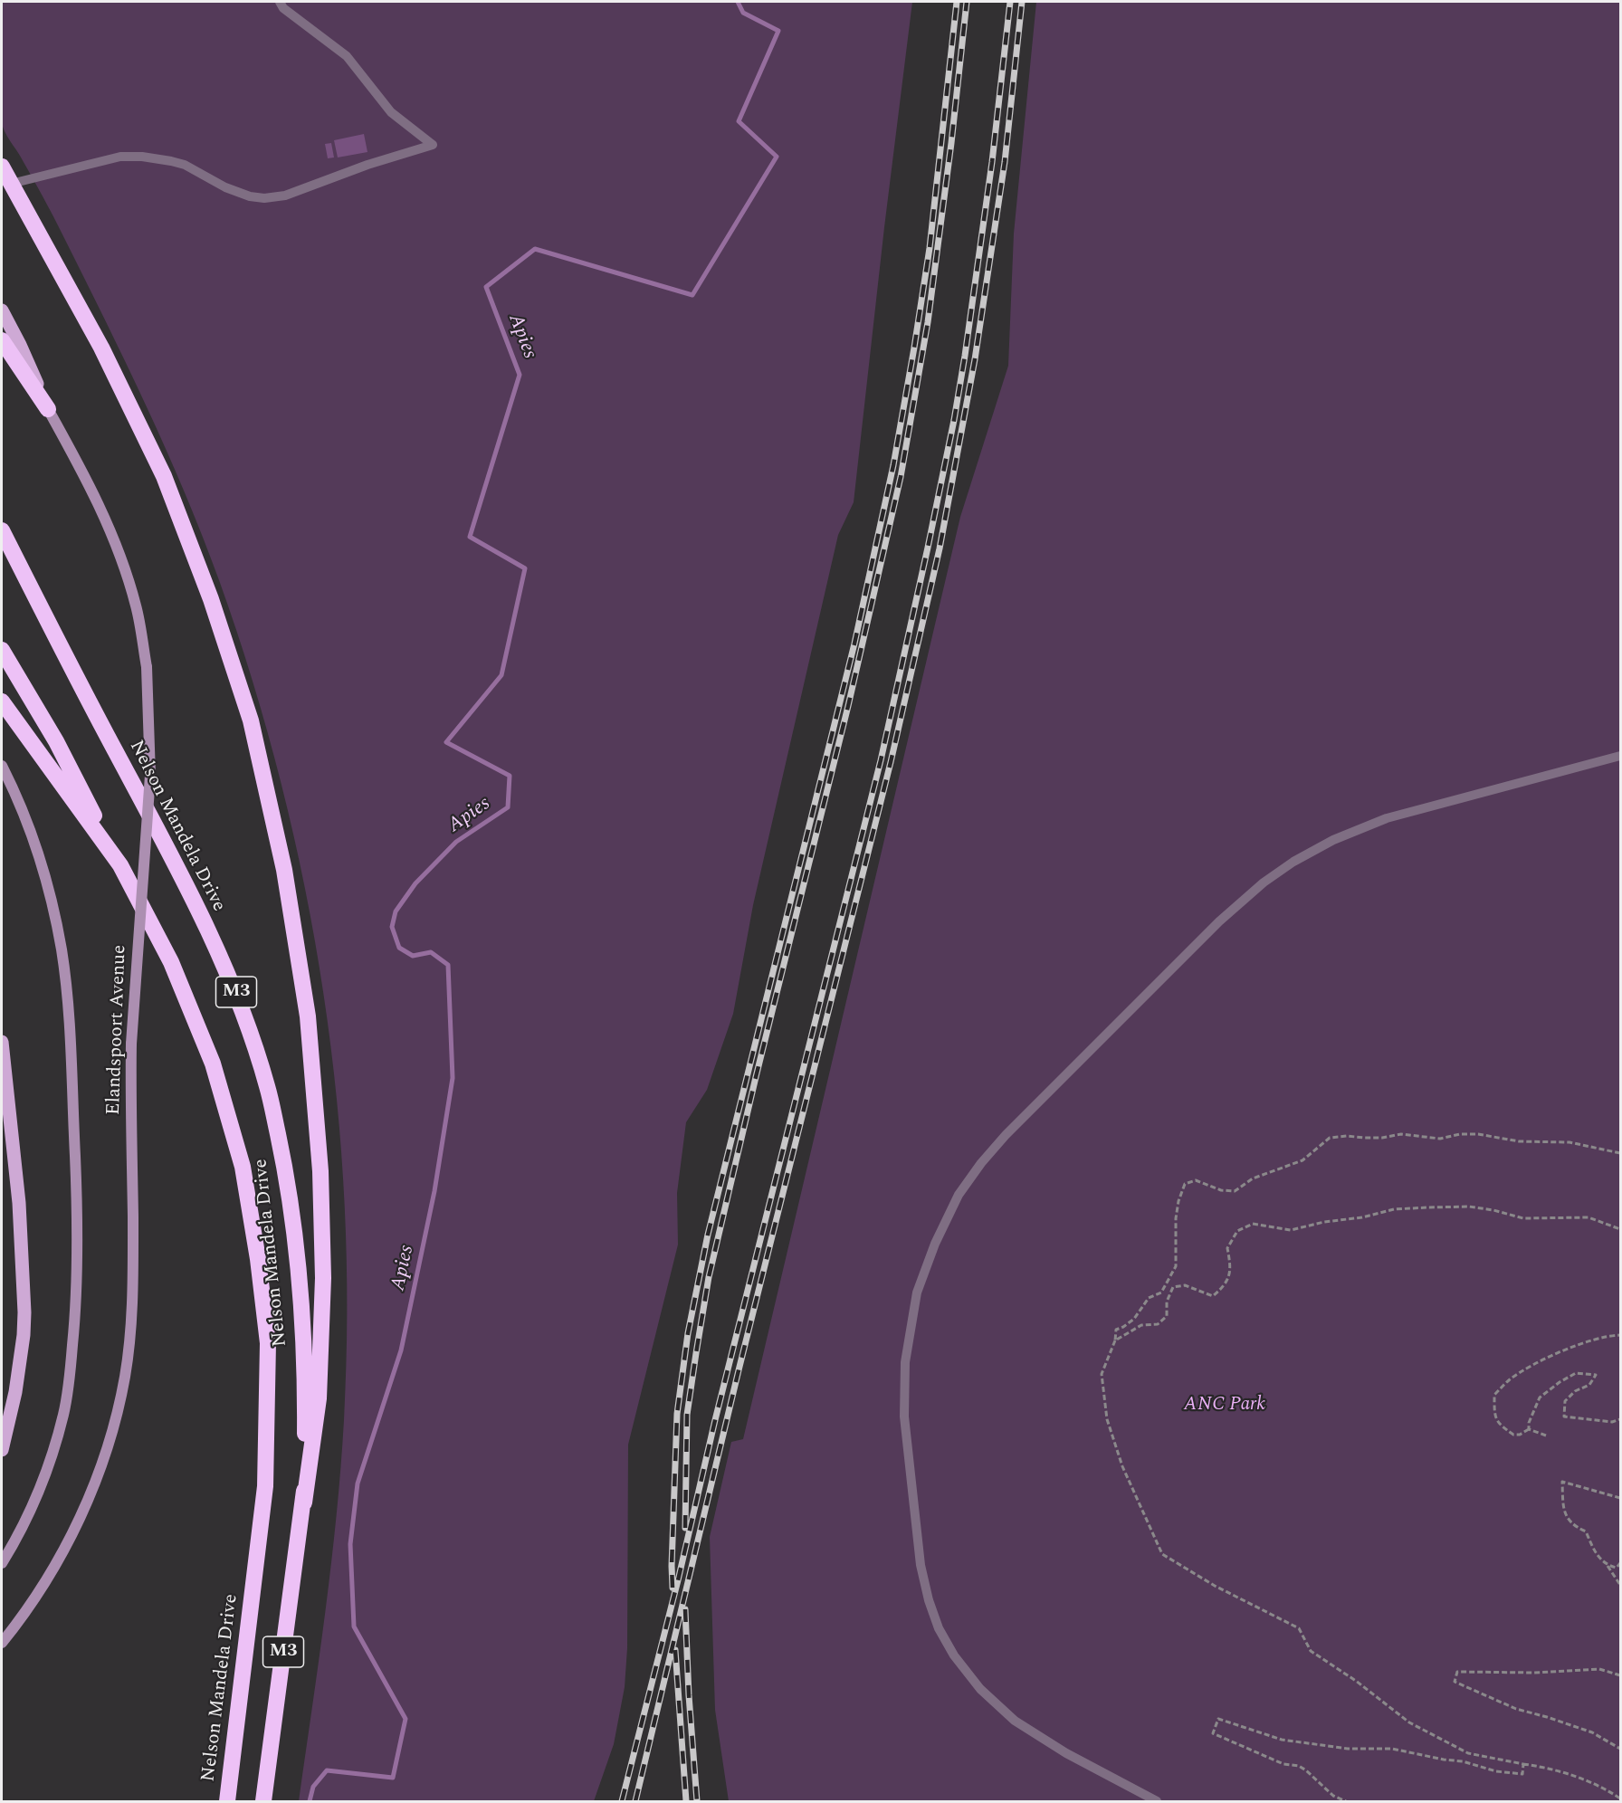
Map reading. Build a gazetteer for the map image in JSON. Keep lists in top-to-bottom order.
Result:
{
  "streets": {
    "highway": ["Nelson Mandela Drive", "M3"],
    "main road": ["Elandspoort Avenue"]
  },
  "water": ["Apies"],
  "parks": ["ANC Park"]
}
